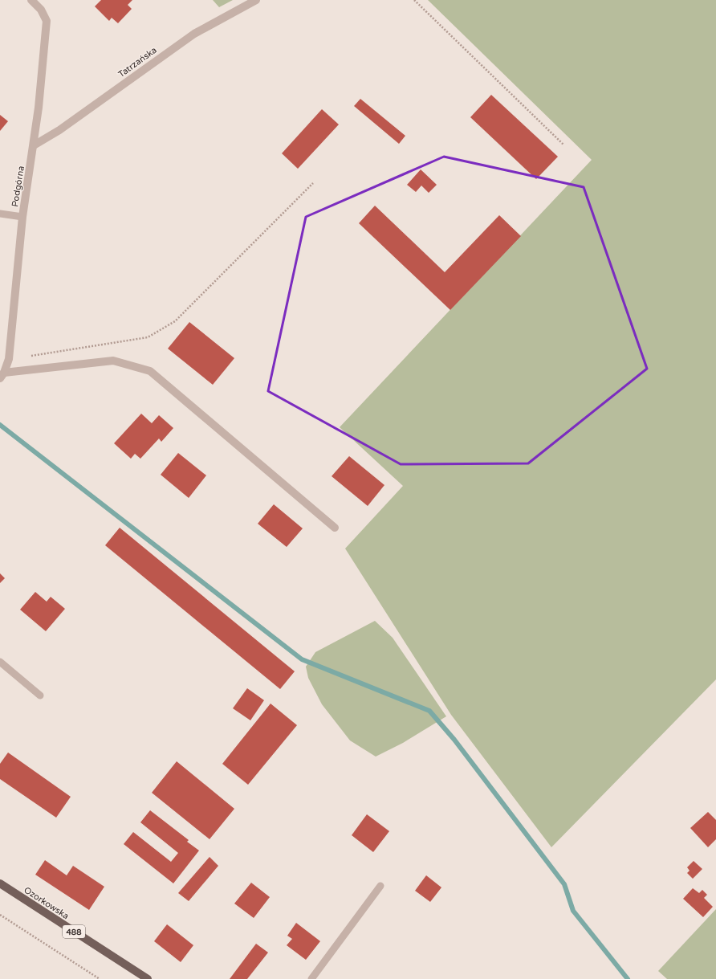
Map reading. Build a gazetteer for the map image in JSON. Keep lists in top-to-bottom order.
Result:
{
  "streets": {
    "main road": ["Ozorkowska", "488"],
    "street": ["Tatrzańska", "Podgórna"]
  },
  "crossings": [
    ["Tatrzańska", "Podgórna"]
  ]
}
